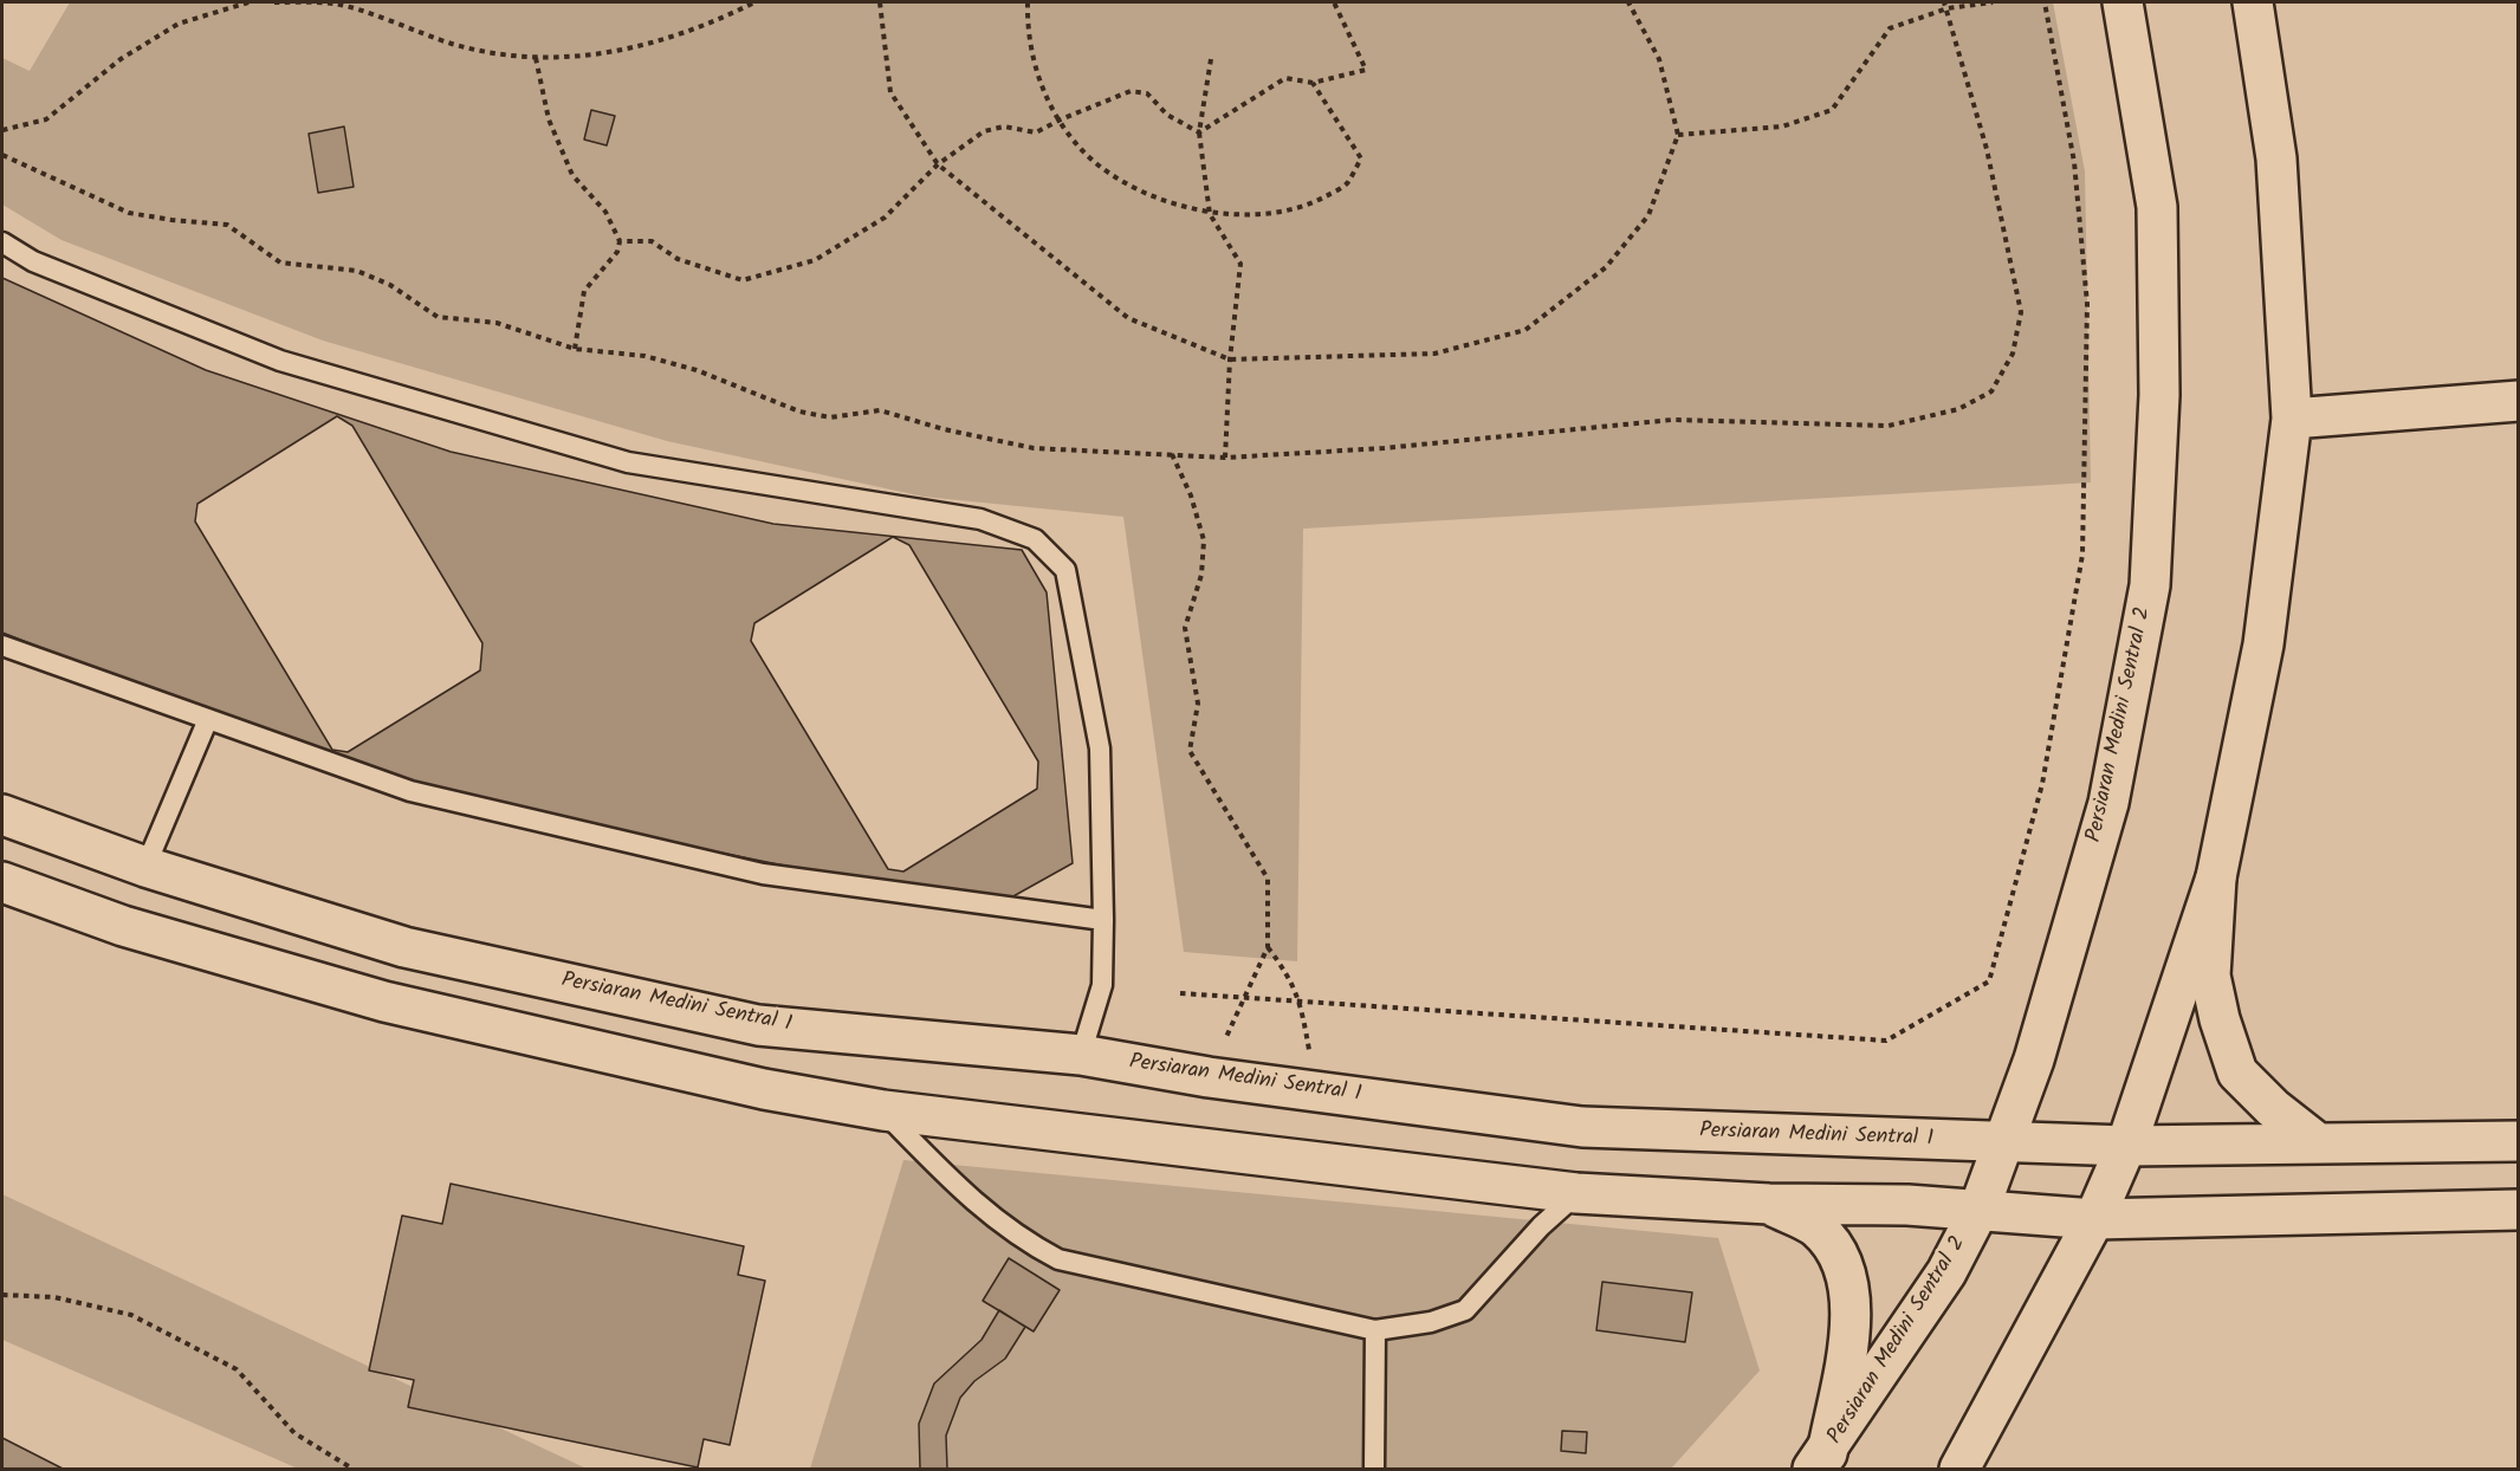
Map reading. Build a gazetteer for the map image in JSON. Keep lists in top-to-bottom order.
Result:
{
  "streets": {
    "street": ["Persiaran Medini Sentral 2", "Persiaran Medini Sentral 1"]
  },
  "crossings": [
    ["Persiaran Medini Sentral 2", "Persiaran Medini Sentral 1"]
  ]
}
